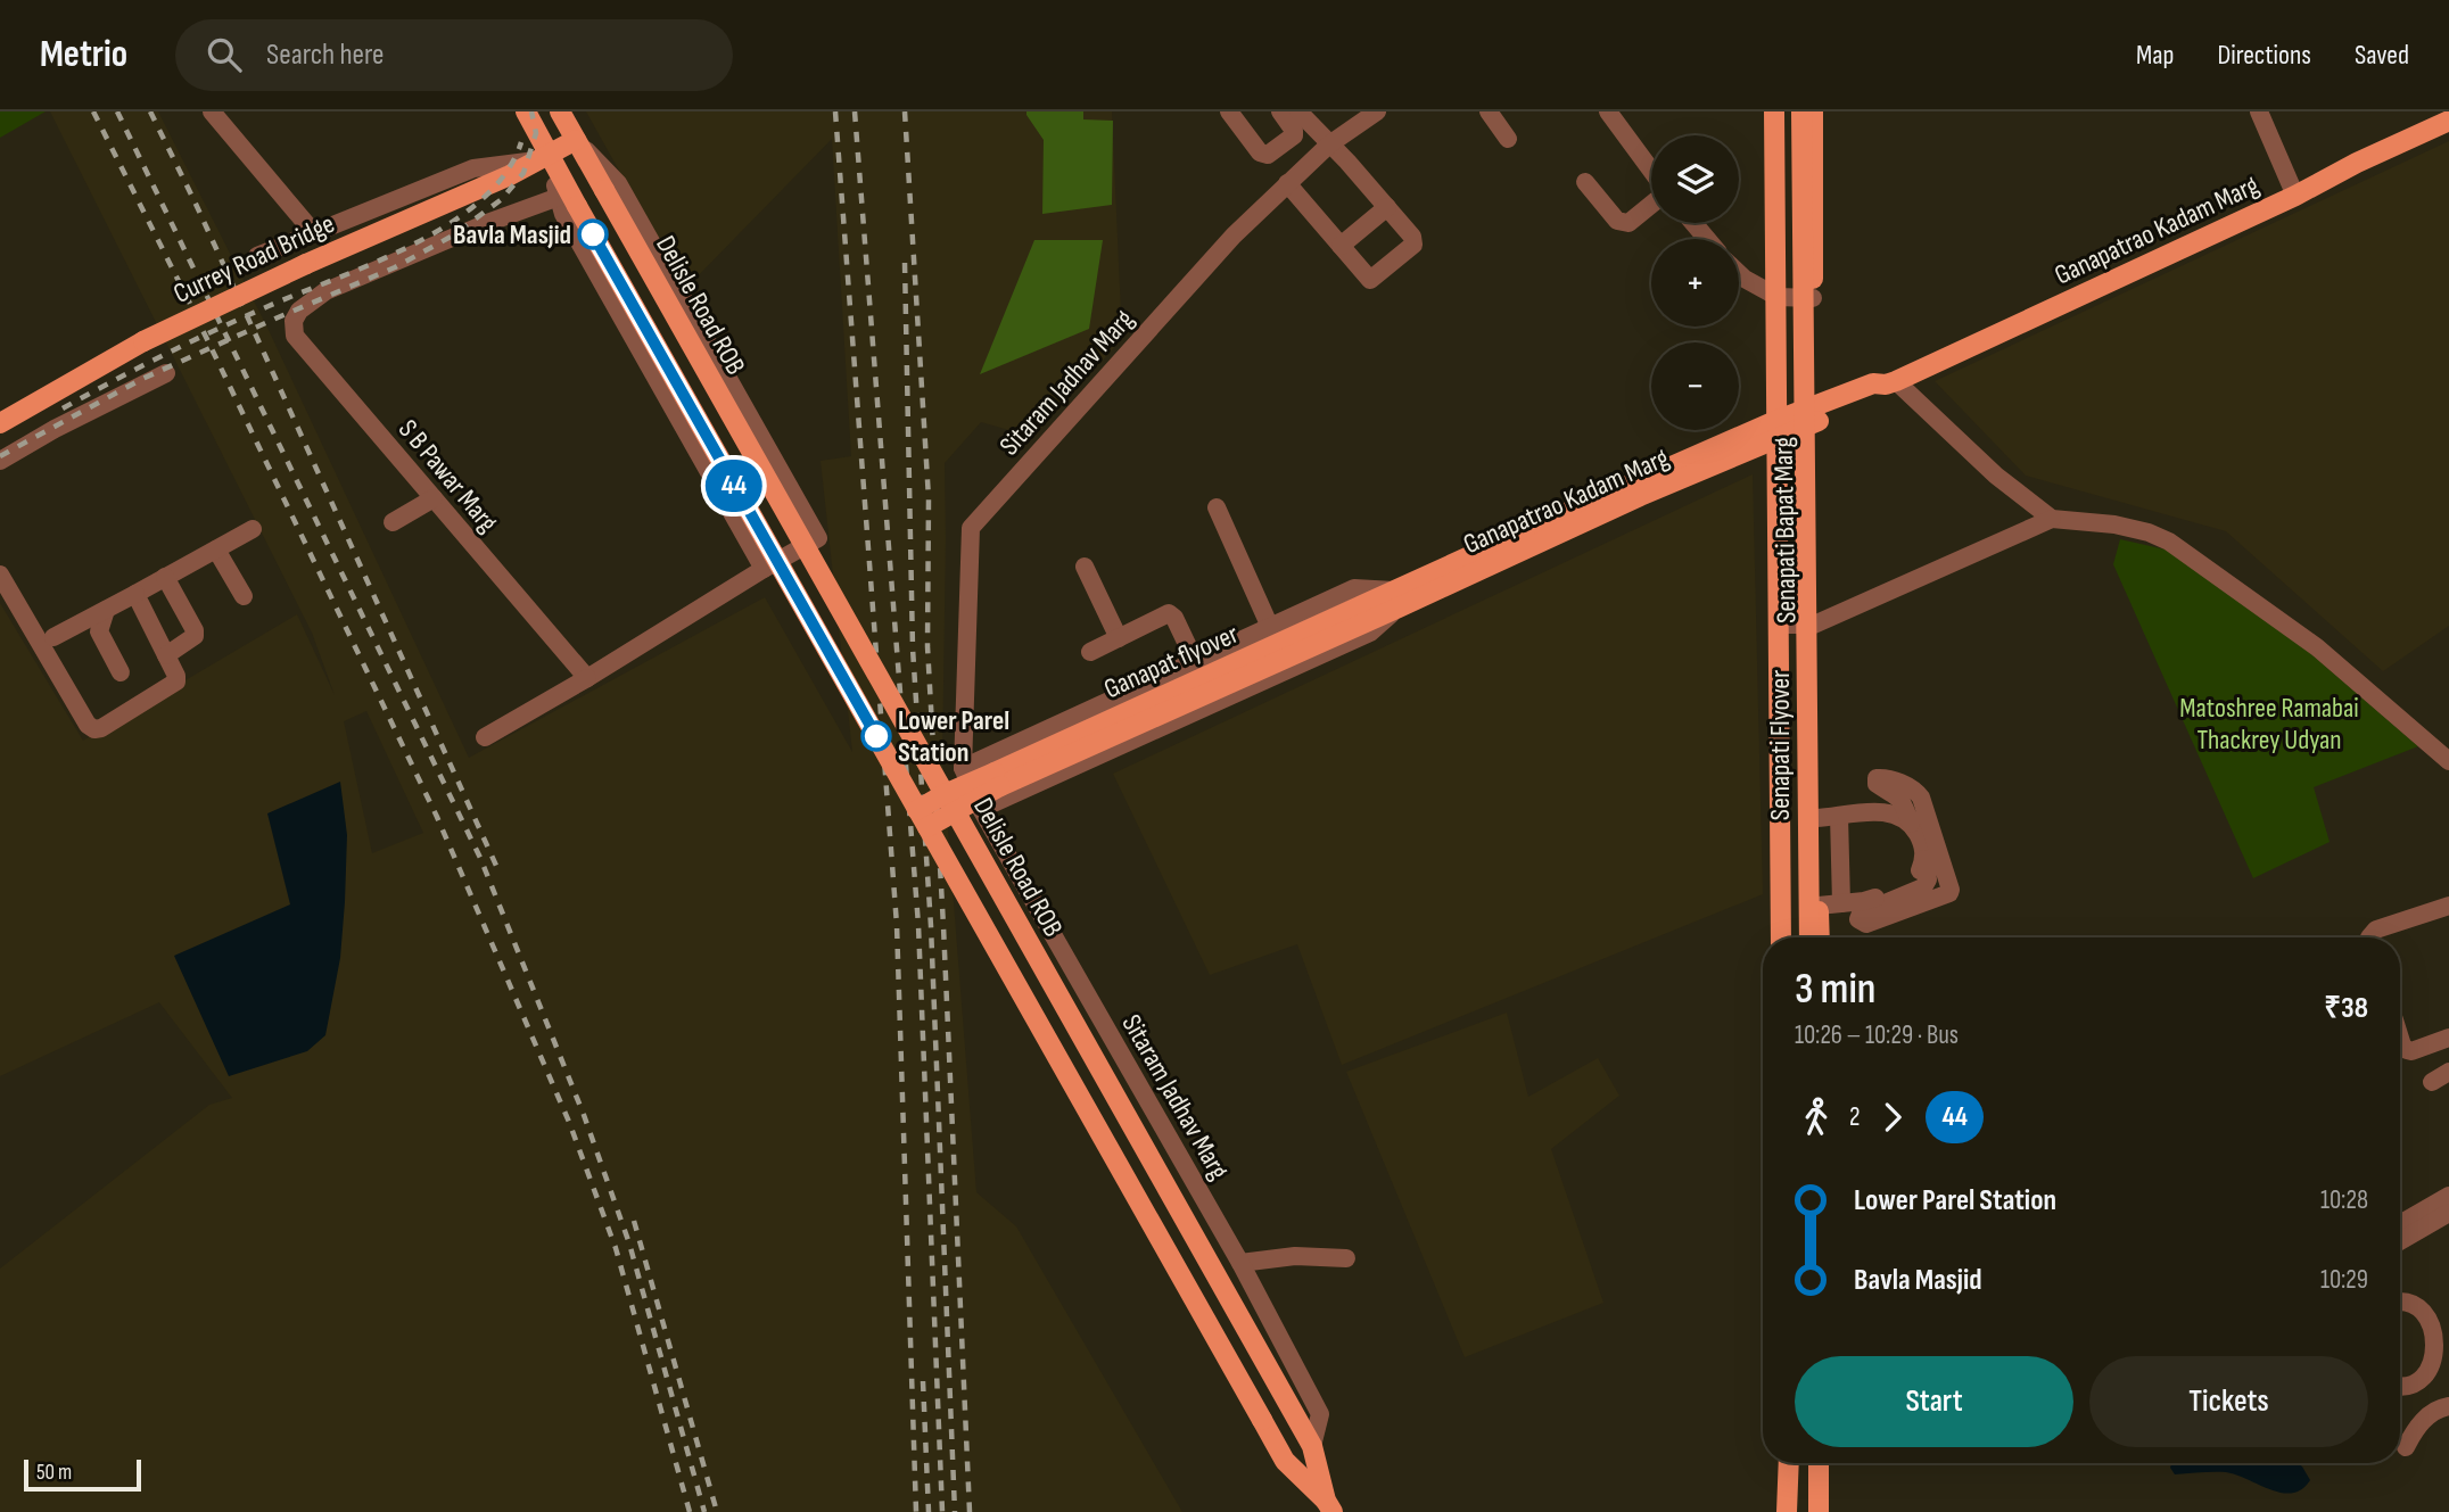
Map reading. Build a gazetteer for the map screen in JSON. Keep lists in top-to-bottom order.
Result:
{
  "streets": {
    "main road": [
      "Ganapatrao Kadam Marg",
      "Currey Road Bridge",
      "Delisle Road ROB",
      "Senapati Bapat Marg",
      "Ganapat flyover",
      "Senapati Flyover"
    ],
    "street": ["Sitaram Jadhav Marg", "S B Pawar Marg"]
  },
  "crossings": [
    ["Ganapatrao Kadam Marg", "Senapati Bapat Marg"],
    ["Ganapatrao Kadam Marg", "Ganapat flyover"],
    ["Currey Road Bridge", "Delisle Road ROB"],
    ["Delisle Road ROB", "Sitaram Jadhav Marg"],
    ["Delisle Road ROB", "Ganapat flyover"]
  ],
  "parks": ["Matoshree Ramabai Thackrey Udyan"],
  "places": ["Bavla Masjid", "Lower Parel Station"],
  "lines": ["bus line 44"],
  "scale_bar": "50 m",
  "page": {
    "header": "Metrio",
    "search": "Search here",
    "nav": ["Map", "Directions", "Saved"],
    "on_map": "44",
    "map_buttons": ["+", "−"],
    "heading": ["3 min", "10:26 – 10:29 · Bus", "₹38"],
    "legs": ["2", "44"],
    "list": [
      {
        "name": "Lower Parel Station",
        "value": "10:28"
      },
      {
        "name": "Bavla Masjid",
        "value": "10:29"
      }
    ],
    "buttons": ["Start", "Tickets"],
    "scale": "50 m"
  }
}
